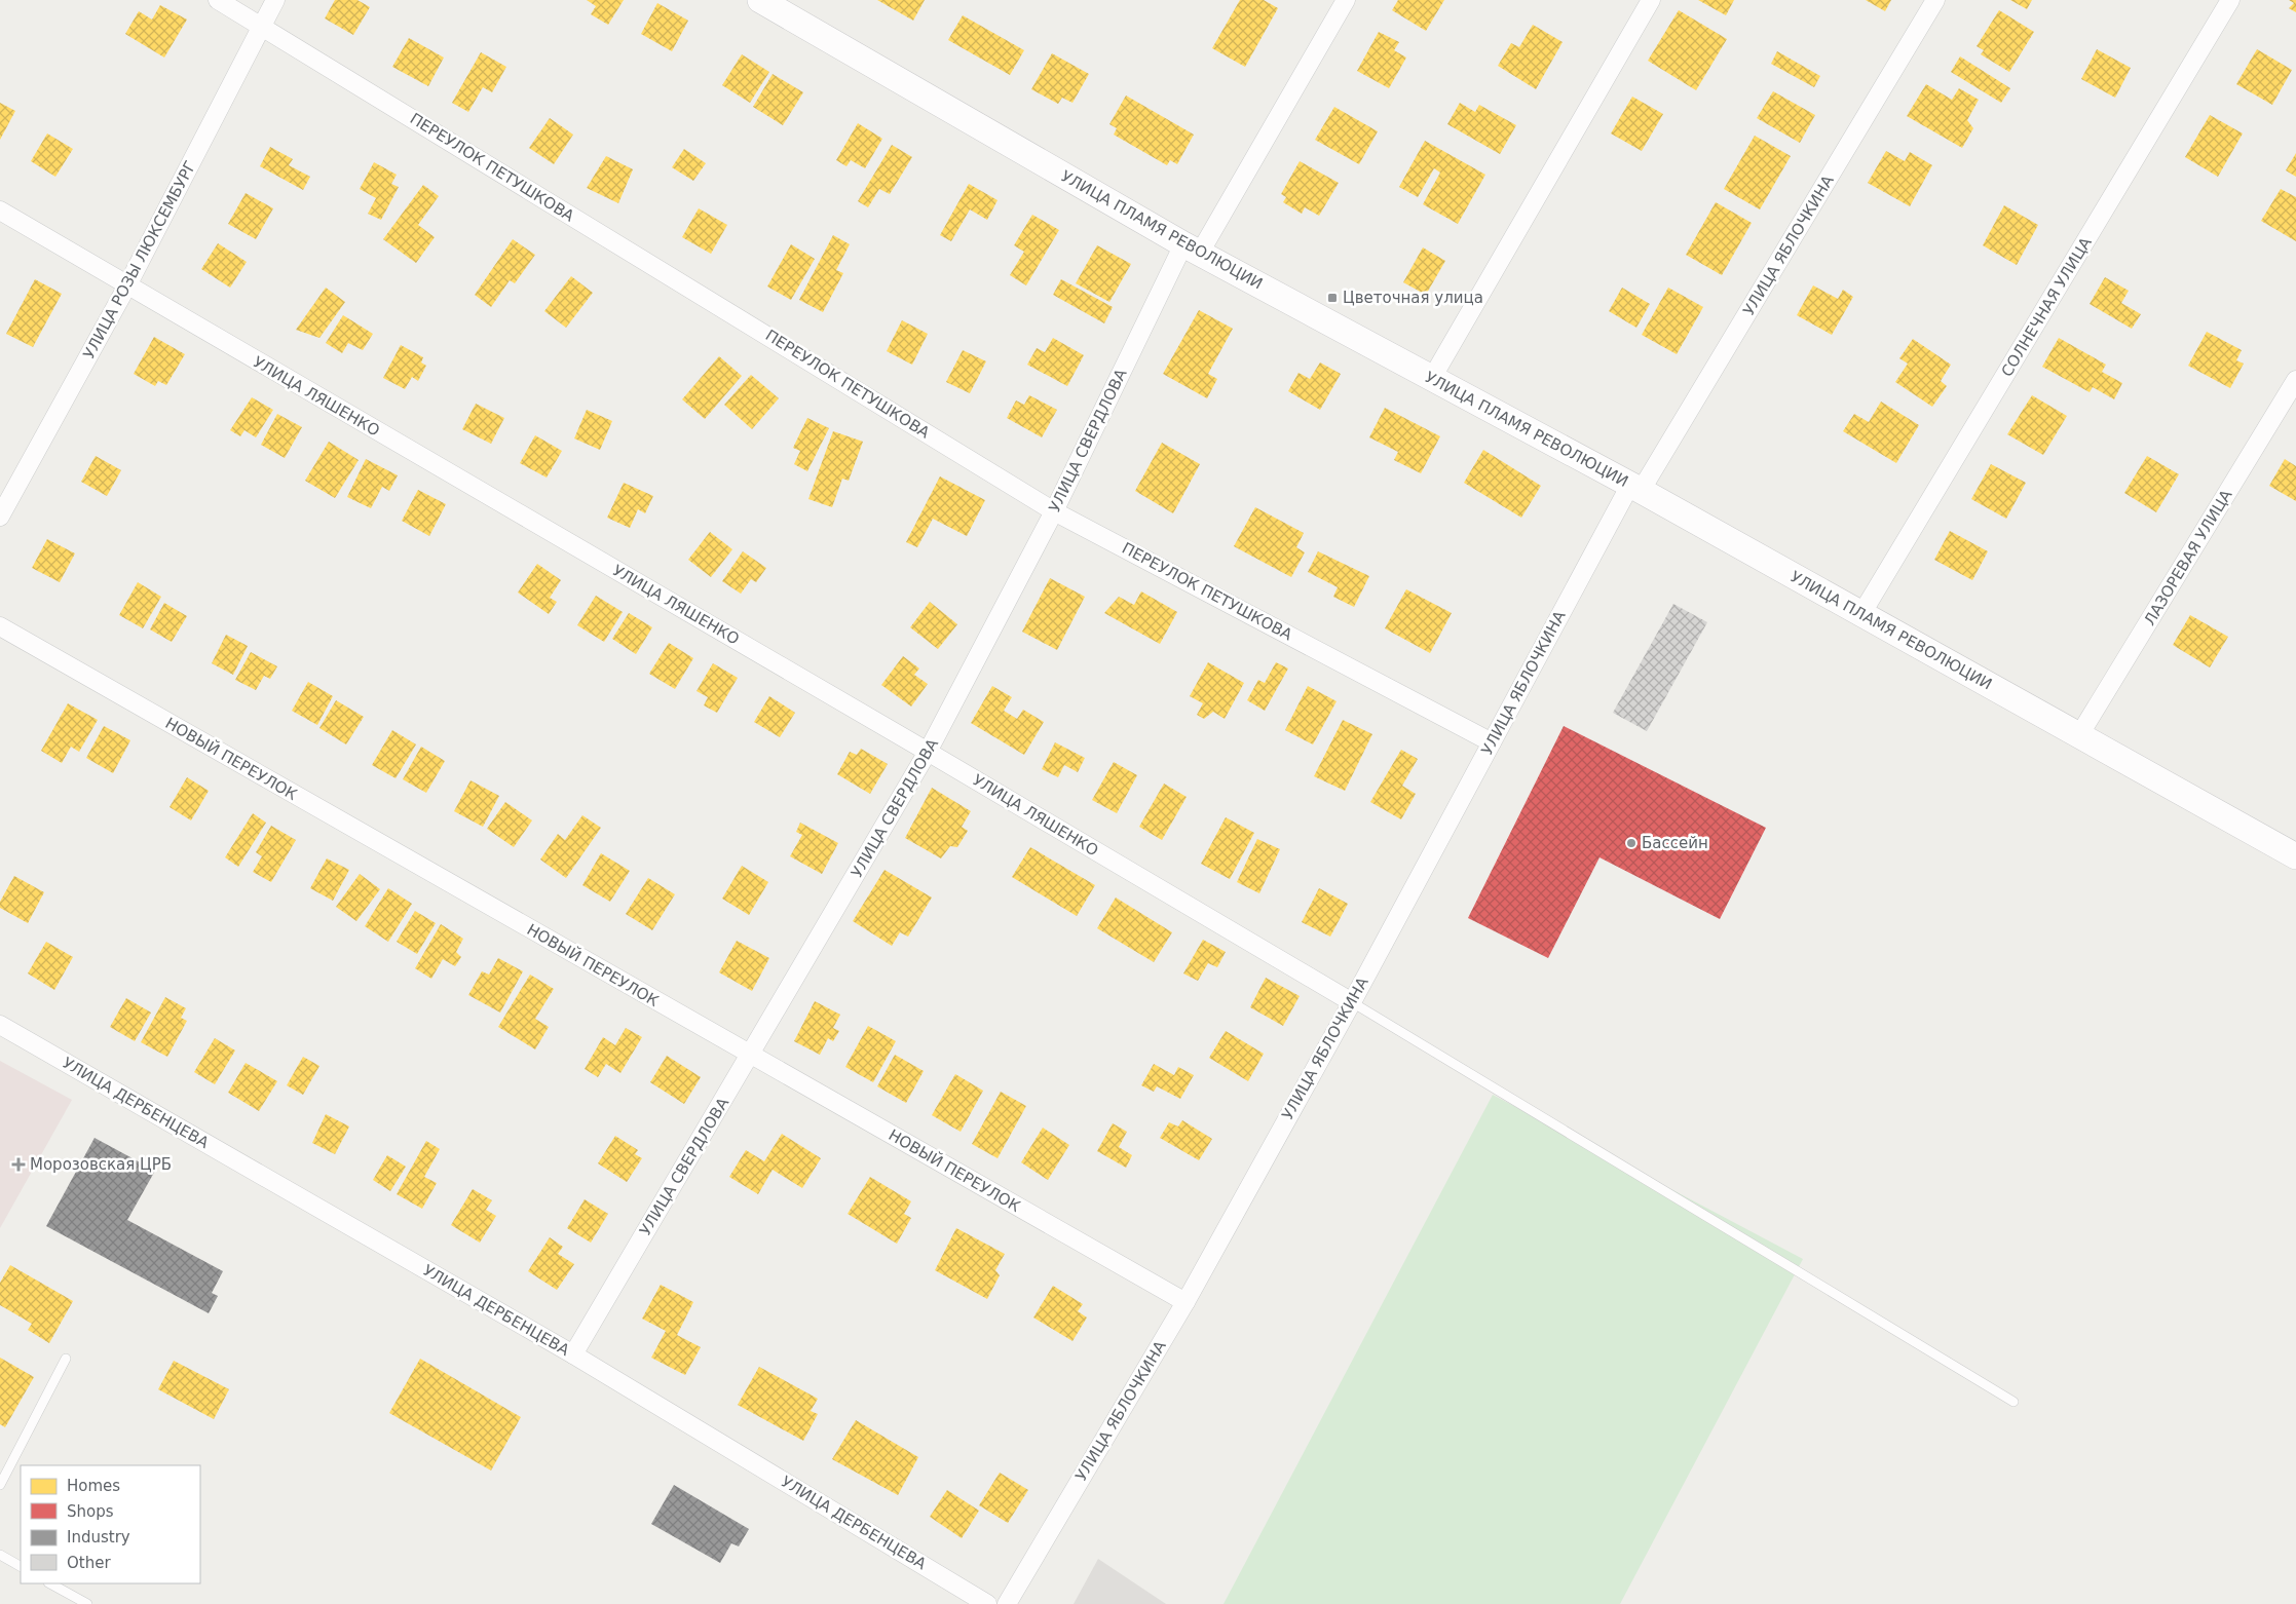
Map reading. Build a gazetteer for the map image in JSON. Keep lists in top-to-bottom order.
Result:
{
  "streets": {
    "street": [
      "ПЕРЕУЛОК ПЕТУШКОВА",
      "УЛИЦА ПЛАМЯ РЕВОЛЮЦИИ",
      "УЛИЦА ЯБЛОЧКИНА",
      "УЛИЦА РОЗЫ ЛЮКСЕМБУРГ",
      "СОЛНЕЧНАЯ УЛИЦА",
      "УЛИЦА ЛЯШЕНКО",
      "УЛИЦА СВЕРДЛОВА",
      "ЛАЗОРЕВАЯ УЛИЦА",
      "НОВЫЙ ПЕРЕУЛОК",
      "УЛИЦА ДЕРБЕНЦЕВА"
    ]
  },
  "crossings": [
    ["ПЕРЕУЛОК ПЕТУШКОВА", "УЛИЦА ЯБЛОЧКИНА"],
    ["ПЕРЕУЛОК ПЕТУШКОВА", "УЛИЦА РОЗЫ ЛЮКСЕМБУРГ"],
    ["ПЕРЕУЛОК ПЕТУШКОВА", "УЛИЦА СВЕРДЛОВА"],
    ["УЛИЦА ПЛАМЯ РЕВОЛЮЦИИ", "УЛИЦА ЯБЛОЧКИНА"],
    ["УЛИЦА ПЛАМЯ РЕВОЛЮЦИИ", "СОЛНЕЧНАЯ УЛИЦА"],
    ["УЛИЦА ПЛАМЯ РЕВОЛЮЦИИ", "УЛИЦА СВЕРДЛОВА"],
    ["УЛИЦА ПЛАМЯ РЕВОЛЮЦИИ", "ЛАЗОРЕВАЯ УЛИЦА"],
    ["УЛИЦА ЯБЛОЧКИНА", "УЛИЦА ЛЯШЕНКО"],
    ["УЛИЦА ЯБЛОЧКИНА", "НОВЫЙ ПЕРЕУЛОК"],
    ["УЛИЦА РОЗЫ ЛЮКСЕМБУРГ", "УЛИЦА ЛЯШЕНКО"],
    ["УЛИЦА ЛЯШЕНКО", "УЛИЦА СВЕРДЛОВА"],
    ["УЛИЦА СВЕРДЛОВА", "НОВЫЙ ПЕРЕУЛОК"],
    ["УЛИЦА СВЕРДЛОВА", "УЛИЦА ДЕРБЕНЦЕВА"]
  ],
  "places": {
    "transit": ["Цветочная улица"],
    "other": ["Бассейн"],
    "health": ["Морозовская ЦРБ"]
  },
  "legend": [
    "Homes",
    "Shops",
    "Industry",
    "Other"
  ]
}
